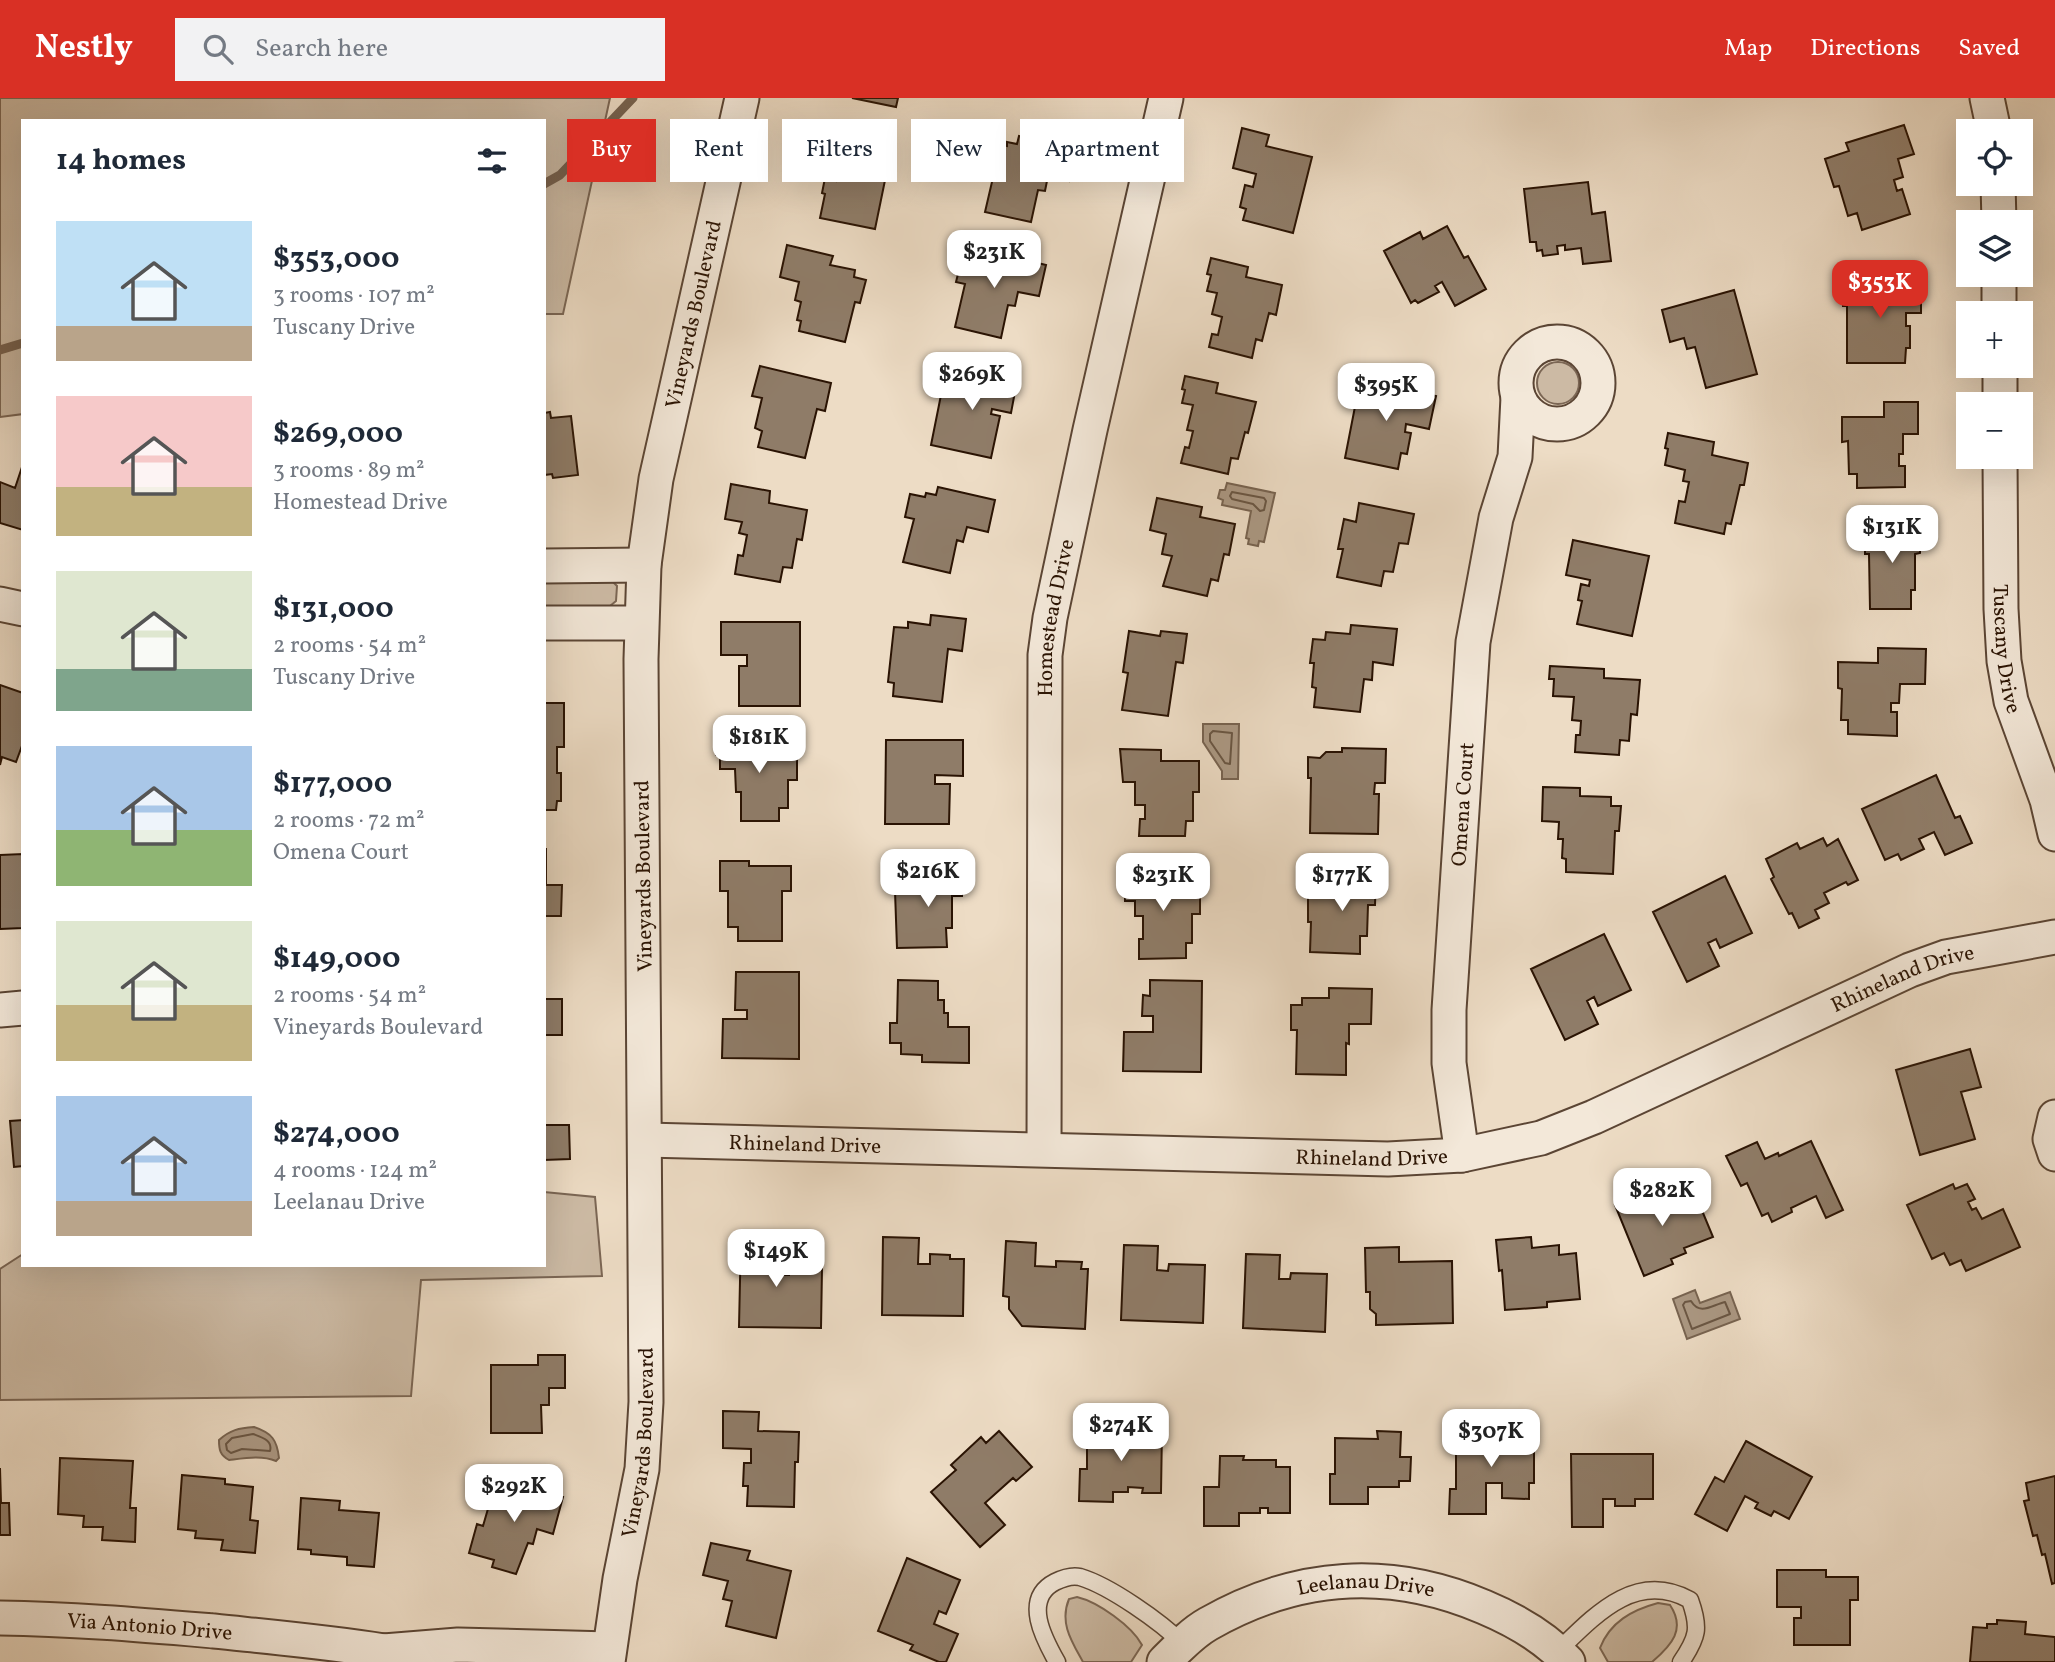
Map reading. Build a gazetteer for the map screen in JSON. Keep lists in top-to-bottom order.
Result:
{
  "streets": {
    "street": [
      "Vineyards Boulevard",
      "Homestead Drive",
      "Tuscany Drive",
      "Omena Court",
      "Rhineland Drive",
      "Leelanau Drive",
      "Via Antonio Drive"
    ]
  },
  "crossings": [
    ["Vineyards Boulevard", "Rhineland Drive"],
    ["Vineyards Boulevard", "Via Antonio Drive"],
    ["Homestead Drive", "Rhineland Drive"],
    ["Omena Court", "Rhineland Drive"]
  ],
  "page": {
    "header": "Nestly",
    "search": "Search here",
    "nav": ["Map", "Directions", "Saved"],
    "map_buttons": ["+", "−"],
    "chip": [
      "Buy",
      "Rent",
      "Filters",
      "New",
      "Apartment"
    ],
    "heading": "14 homes",
    "list": [
      {
        "name": "$353,000",
        "note": "3 rooms · 107 m² · Tuscany Drive"
      },
      {
        "name": "$269,000",
        "note": "3 rooms · 89 m² · Homestead Drive"
      },
      {
        "name": "$131,000",
        "note": "2 rooms · 54 m² · Tuscany Drive"
      },
      {
        "name": "$177,000",
        "note": "2 rooms · 72 m² · Omena Court"
      },
      {
        "name": "$149,000",
        "note": "2 rooms · 54 m² · Vineyards Boulevard"
      },
      {
        "name": "$274,000",
        "note": "4 rooms · 124 m² · Leelanau Drive"
      }
    ],
    "price": [
      "$231K",
      "$353K",
      "$269K",
      "$395K",
      "$131K",
      "$181K",
      "$216K",
      "$231K",
      "$177K",
      "$282K",
      "$149K",
      "$274K",
      "$307K",
      "$292K"
    ]
  }
}
